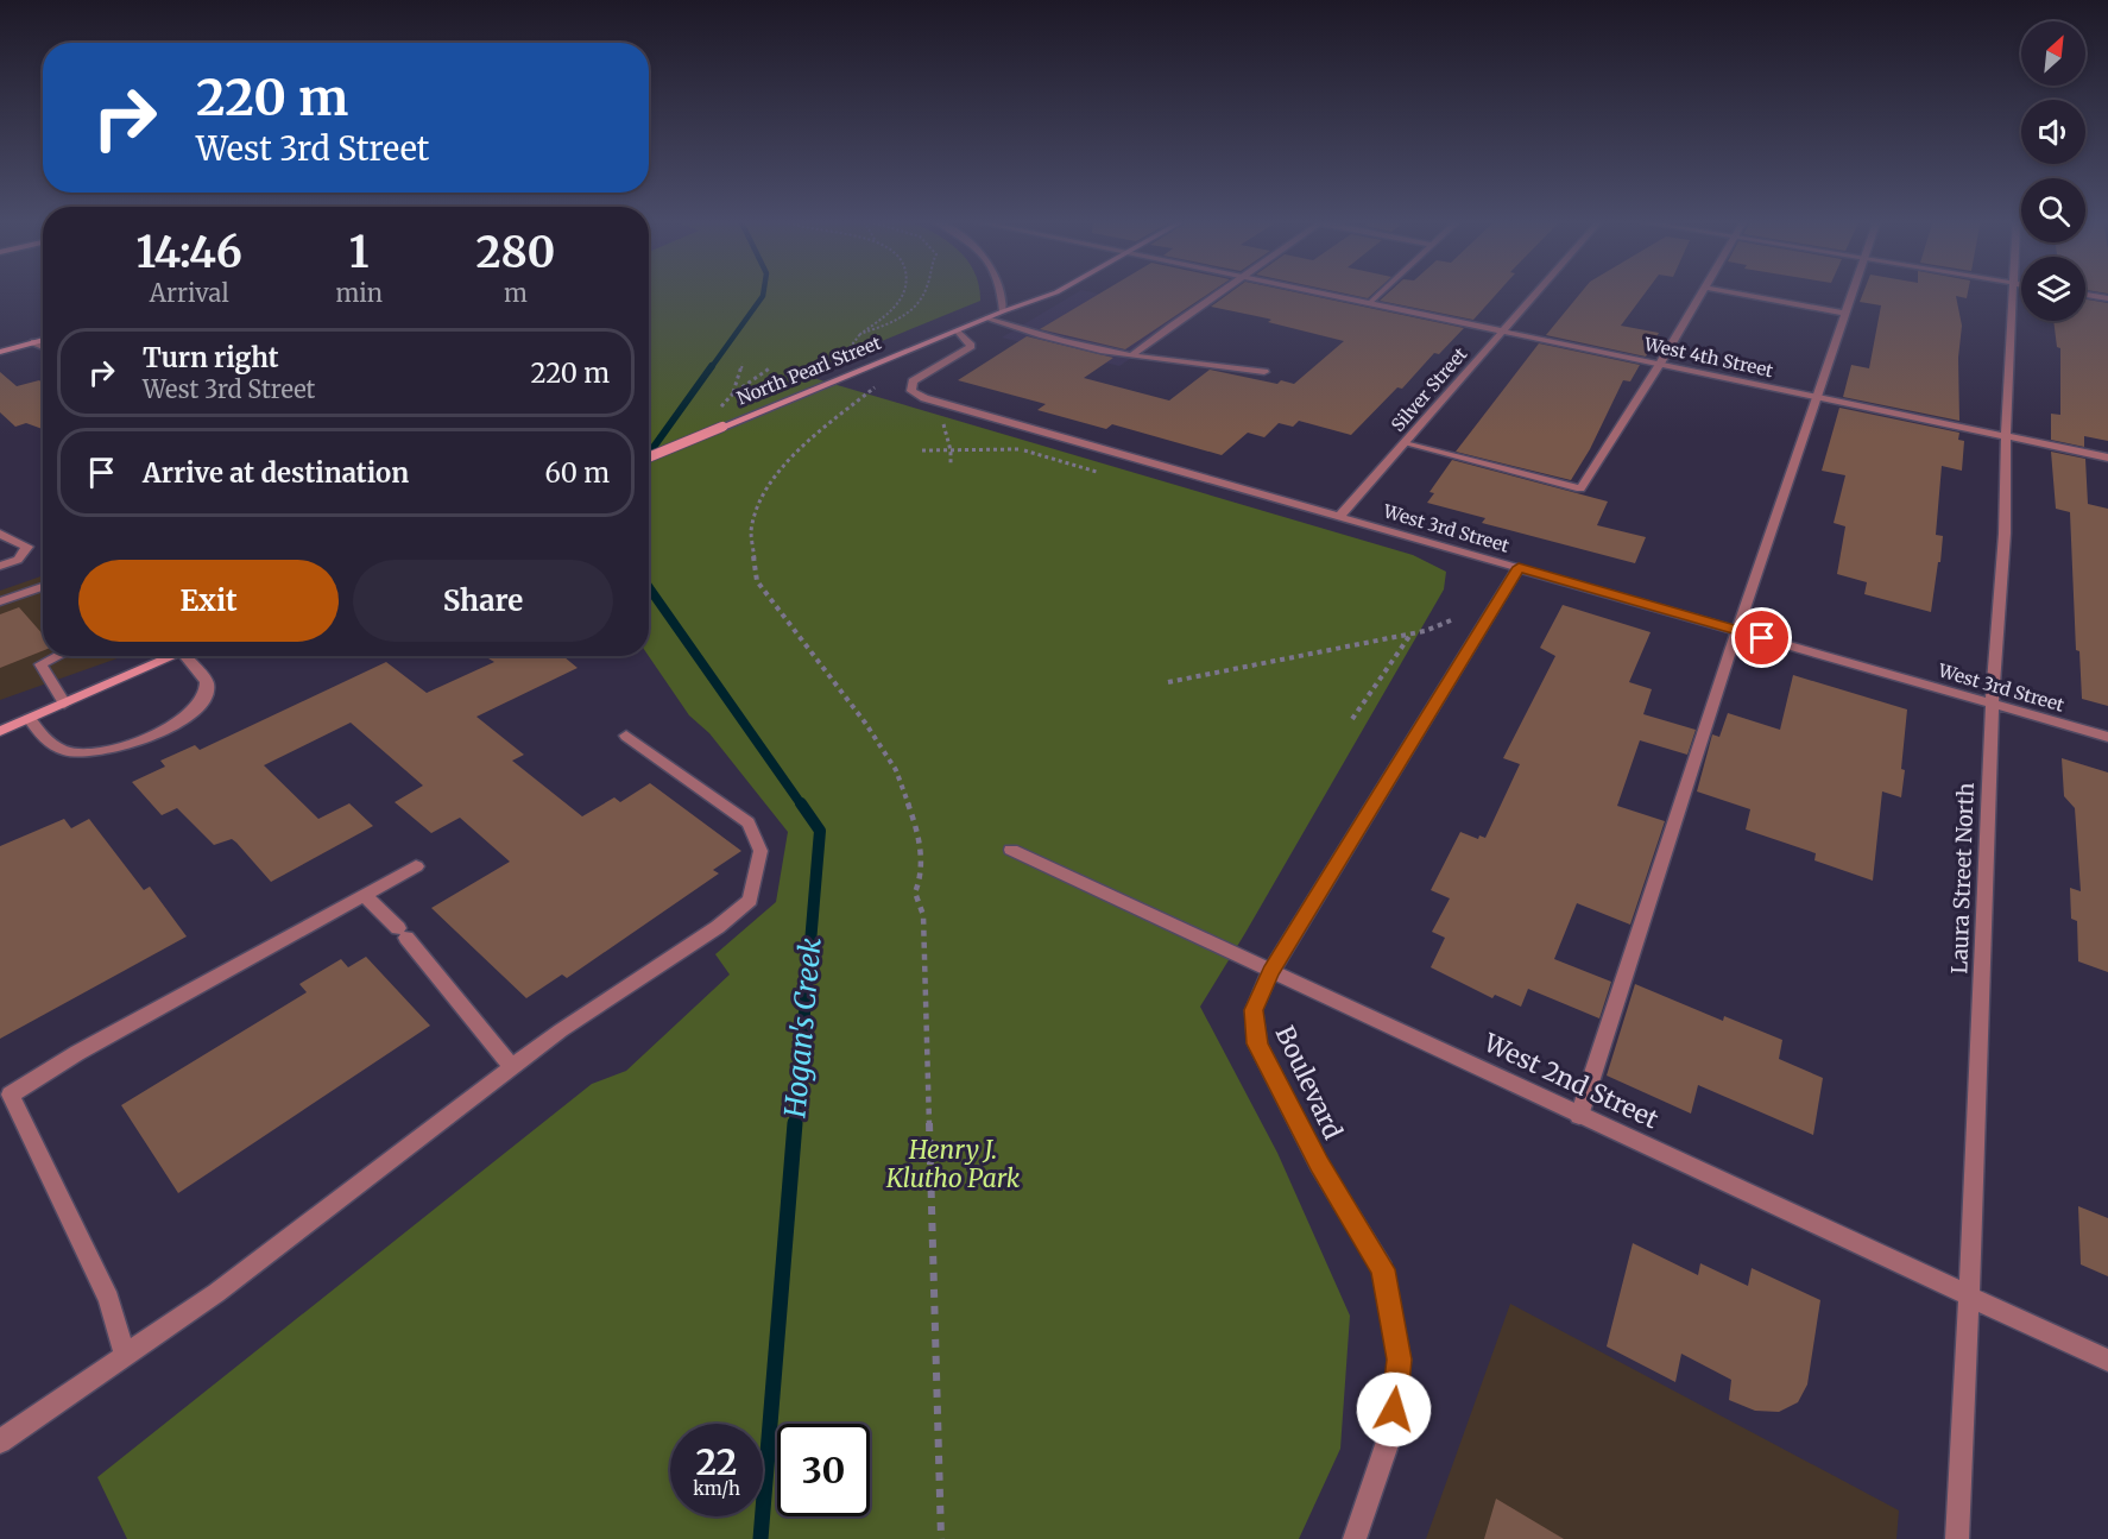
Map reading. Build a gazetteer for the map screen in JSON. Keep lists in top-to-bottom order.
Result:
{
  "streets": {
    "street": [
      "West 4th Street",
      "North Pearl Street",
      "Silver Street",
      "West 3rd Street",
      "Laura Street North",
      "West 2nd Street",
      "Boulevard"
    ]
  },
  "crossings": [
    ["West 4th Street", "Silver Street"],
    ["West 4th Street", "Laura Street North"],
    ["North Pearl Street", "West 3rd Street"],
    ["Silver Street", "West 3rd Street"],
    ["West 3rd Street", "Laura Street North"],
    ["West 3rd Street", "Boulevard"],
    ["Laura Street North", "West 2nd Street"],
    ["West 2nd Street", "Boulevard"]
  ],
  "water": ["Hogan's Creek"],
  "parks": ["Henry J. Klutho Park"],
  "north": "top right",
  "page": {
    "turn": ["220 m", "West 3rd Street"],
    "eta": [
      "14:46",
      "Arrival",
      "1",
      "min",
      "280",
      "m"
    ],
    "list": [
      {
        "name": "Turn right",
        "note": "West 3rd Street",
        "value": "220 m"
      },
      {
        "name": "Arrive at destination",
        "value": "60 m"
      }
    ],
    "buttons": ["Exit", "Share"],
    "speed": "22 km/h",
    "limit": "30"
  }
}
